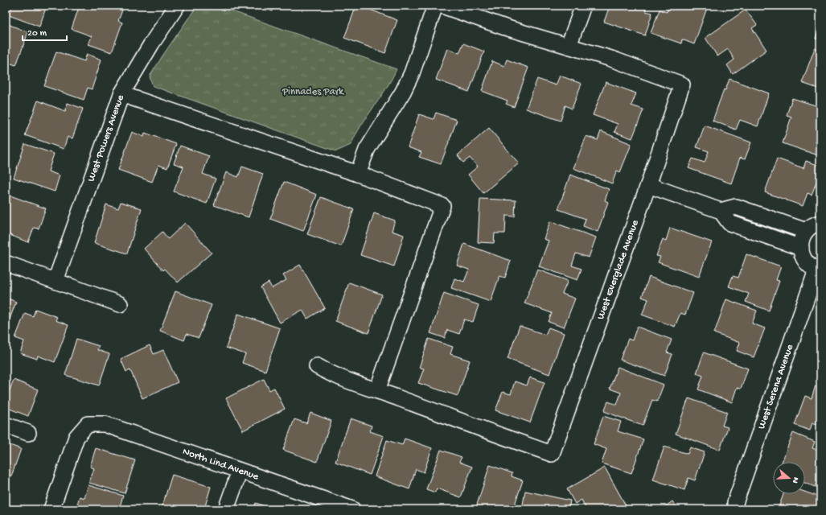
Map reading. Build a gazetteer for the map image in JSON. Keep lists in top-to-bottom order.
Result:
{
  "streets": {
    "street": [
      "West Powers Avenue",
      "West Everglade Avenue",
      "West Serena Avenue",
      "North Lind Avenue"
    ]
  },
  "parks": ["Pinnacles Park"],
  "scale_bar": "20 m",
  "north": "right"
}
